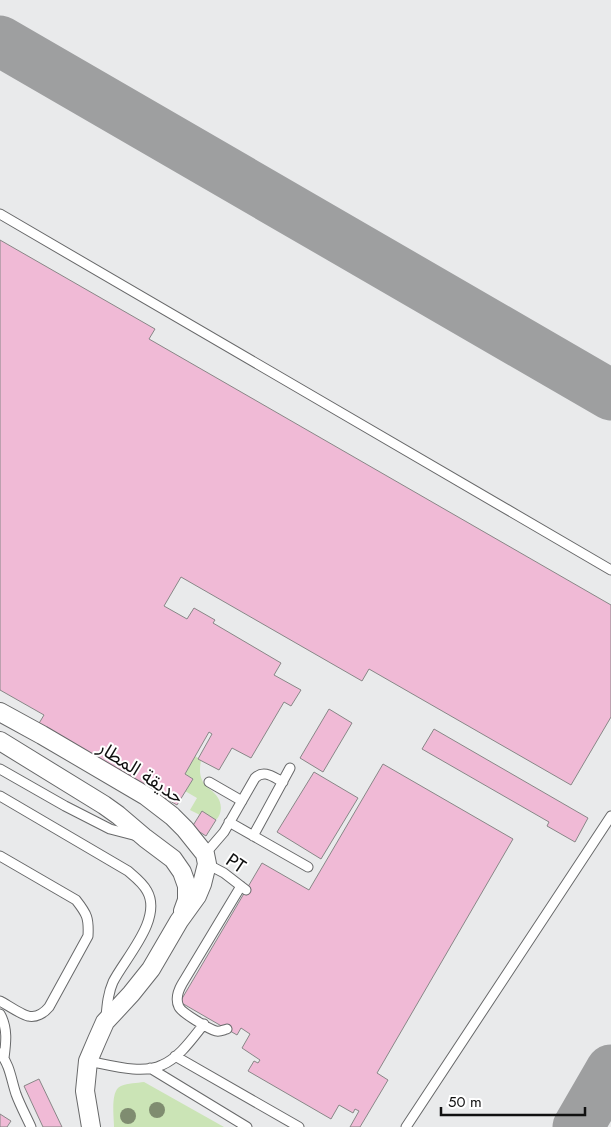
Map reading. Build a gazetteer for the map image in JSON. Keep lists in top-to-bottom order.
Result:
{
  "streets": {
    "street": ["حديقة المطار"],
    "lane": ["PT"]
  },
  "crossings": [
    ["حديقة المطار", "PT"]
  ],
  "scale_bar": "50 m"
}
